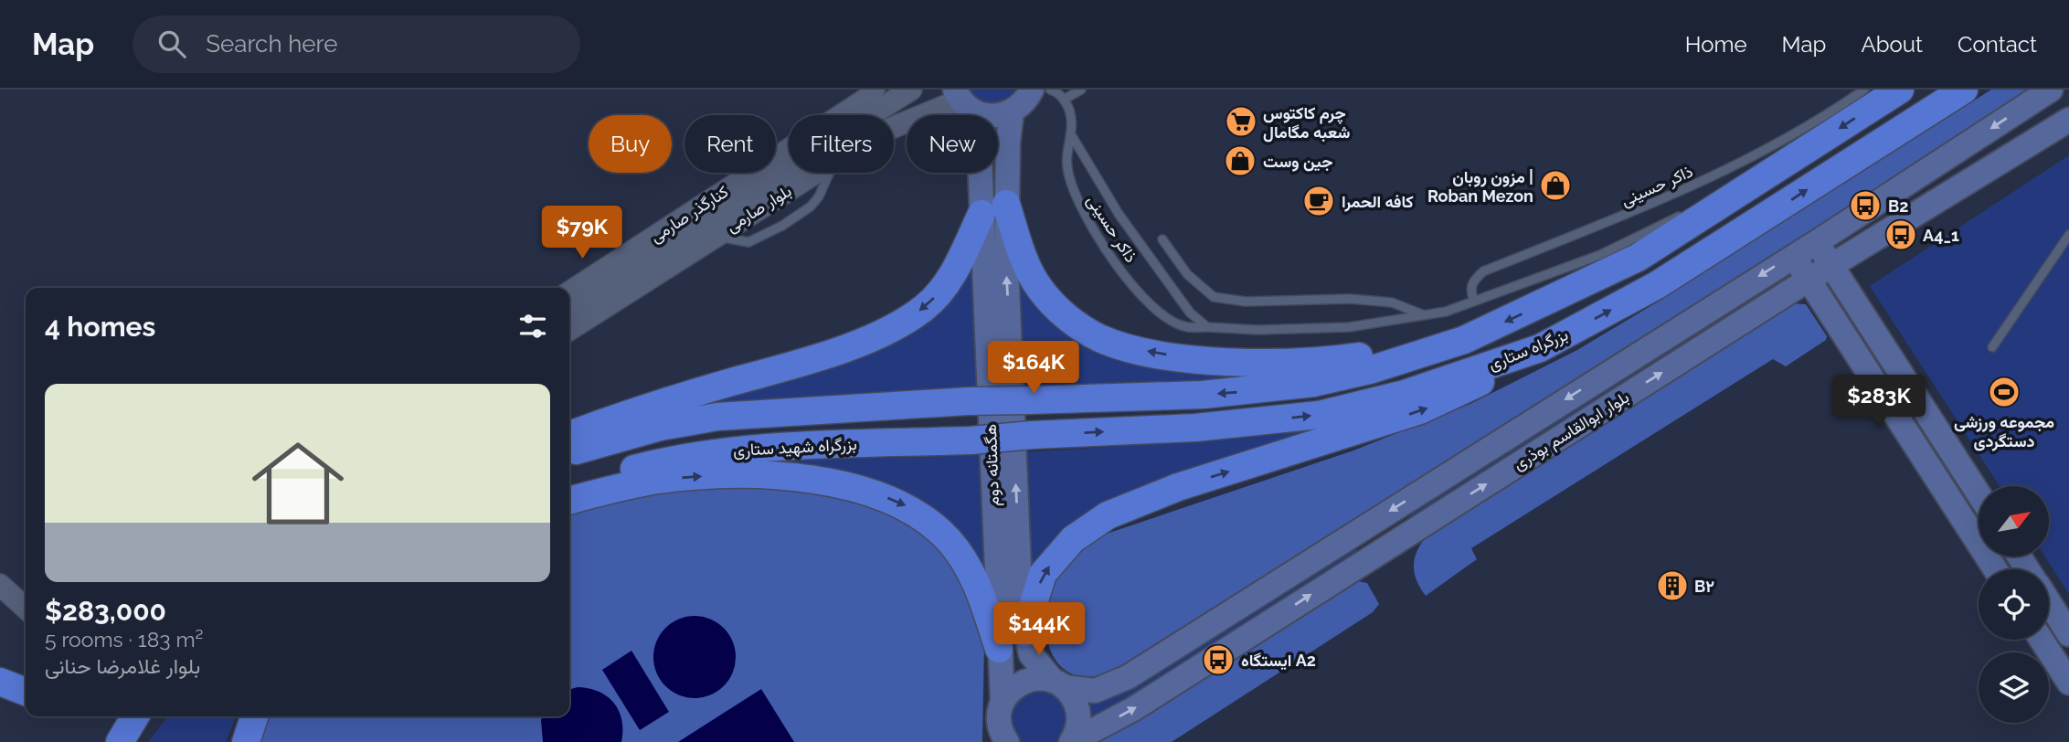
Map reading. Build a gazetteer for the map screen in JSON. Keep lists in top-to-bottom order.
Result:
{
  "streets": {
    "highway": ["بزرگراه ستاری", "بزرگراه شهید ستاری"],
    "main road": ["بلوار ابوالقاسم بوذری", "هگمتانه دوم"],
    "street": ["بلوار صارمی", "کنارگذر صارمی"],
    "lane": ["ذاکر حسینی"]
  },
  "crossings": [
    ["ذاکر حسینی", "بزرگراه ستاری"],
    ["بلوار صارمی", "کنارگذر صارمی"],
    ["بلوار صارمی", "هگمتانه دوم"],
    ["بزرگراه ستاری", "بزرگراه شهید ستاری"],
    ["بلوار ابوالقاسم بوذری", "هگمتانه دوم"]
  ],
  "places": {
    "supermarket": ["چرم کاکتوس شعبه مگامال"],
    "shop": ["جین وست", "مزون روبان | Roban Mezon"],
    "cafe": ["کافه الحمرا"],
    "bus stop": ["B2", "A4_1", "ایستگاه A2"],
    "sports": ["مجموعه ورزشی دستگردی"],
    "building": ["B۲"]
  },
  "north": "top right",
  "page": {
    "header": "Map",
    "search": "Search here",
    "nav": [
      "Home",
      "Map",
      "About",
      "Contact"
    ],
    "chip": [
      "Buy",
      "Rent",
      "Filters",
      "New"
    ],
    "price": [
      "$79K",
      "$164K",
      "$283K",
      "$144K"
    ],
    "heading": "4 homes",
    "list": [
      {
        "name": "$283,000",
        "note": "5 rooms · 183 m² · بلوار غلامرضا حنانی"
      }
    ]
  }
}
